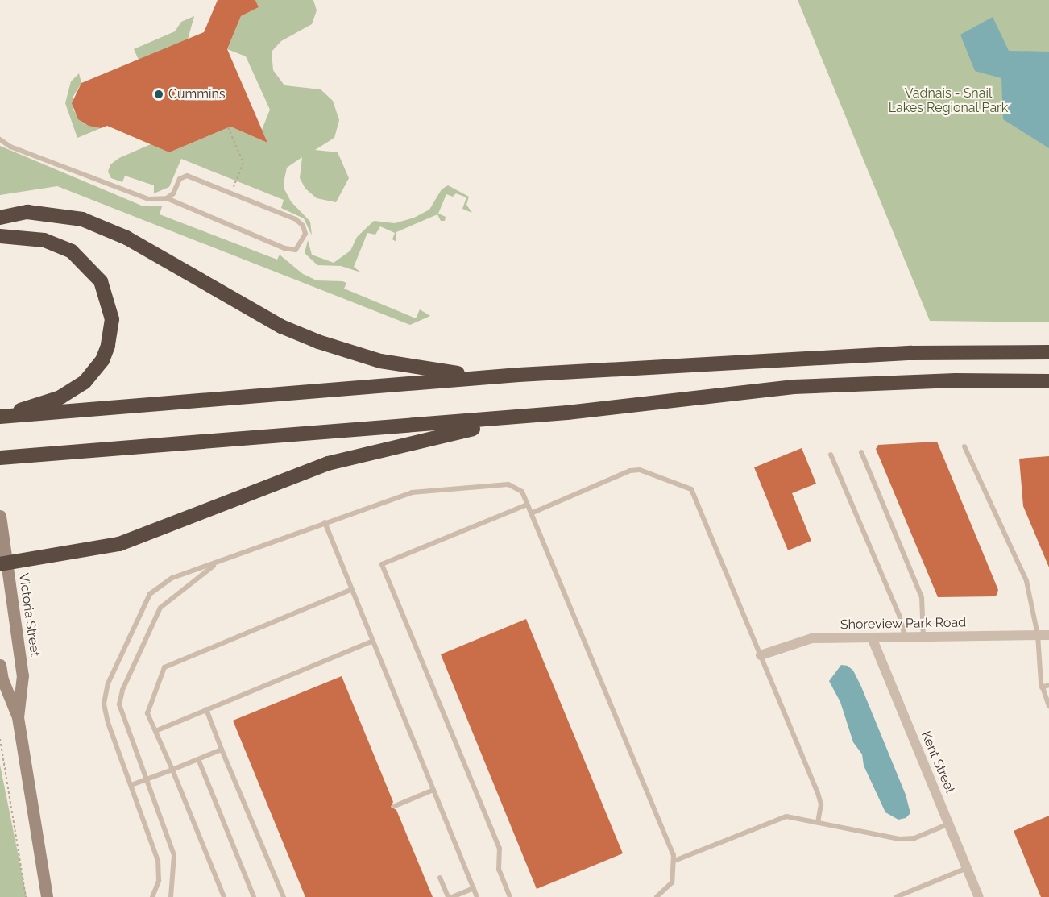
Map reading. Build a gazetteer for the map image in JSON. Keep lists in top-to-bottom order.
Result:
{
  "streets": {
    "street": ["Victoria Street", "Shoreview Park Road", "Kent Street"]
  },
  "crossings": [
    ["Shoreview Park Road", "Kent Street"]
  ],
  "parks": ["Vadnais - Snail Lakes Regional Park"],
  "places": ["Cummins"]
}
